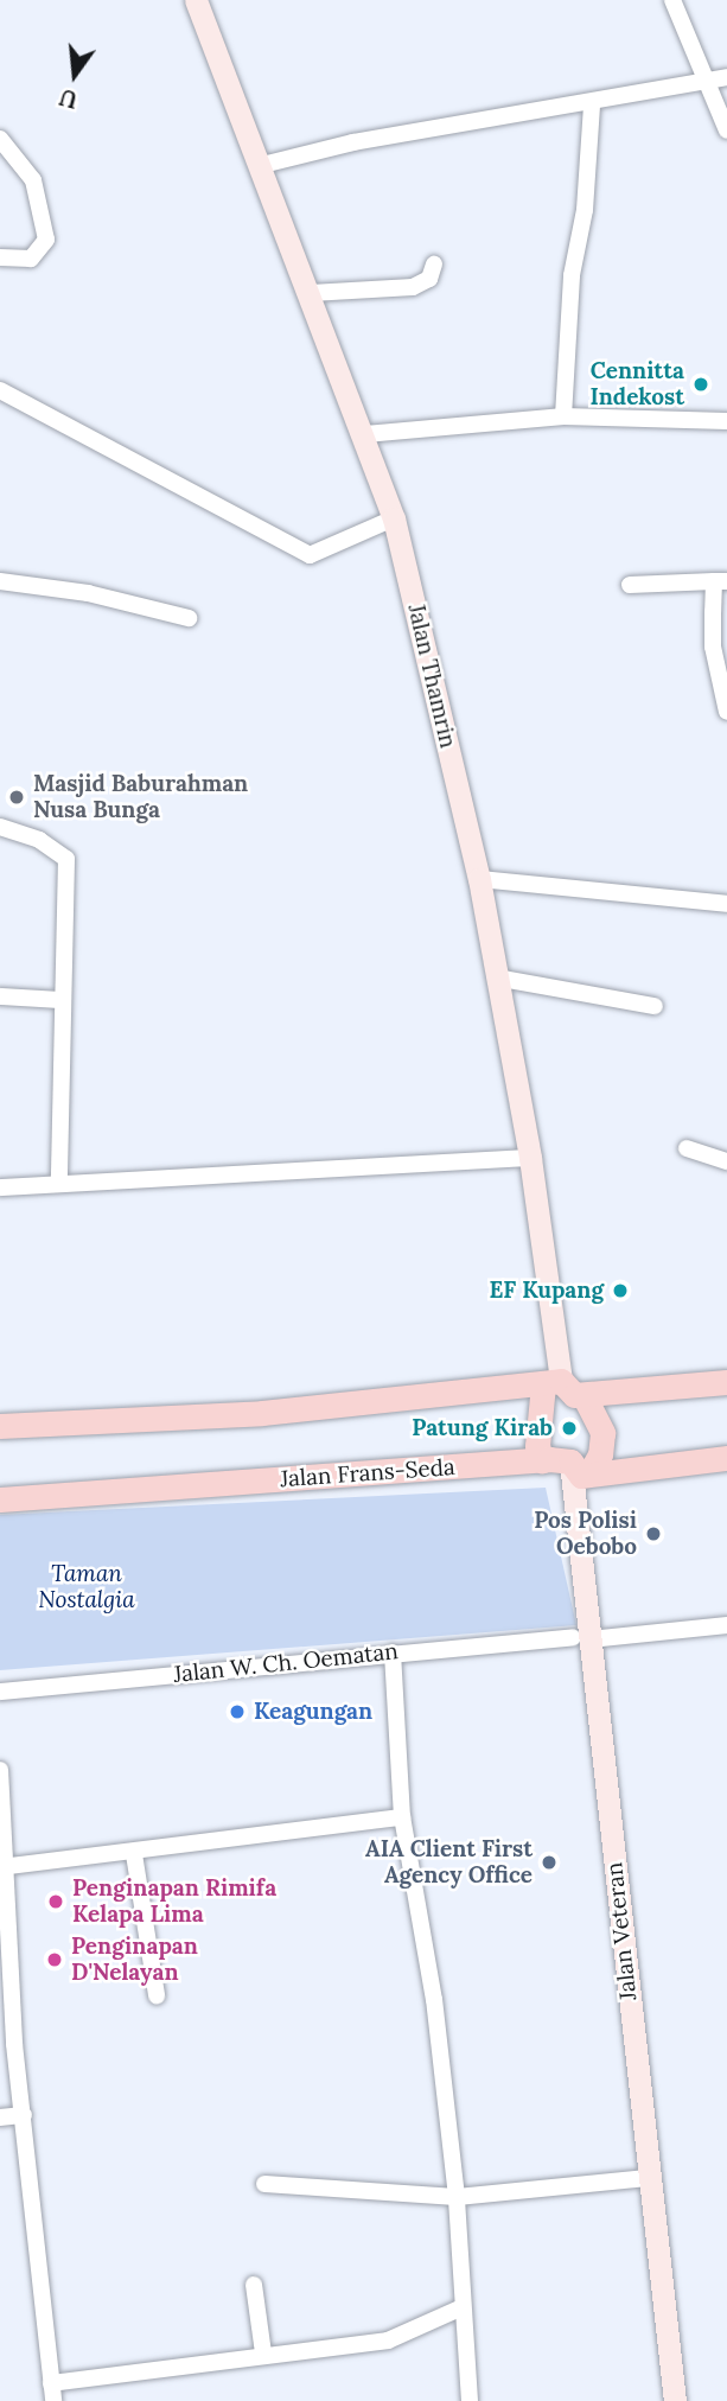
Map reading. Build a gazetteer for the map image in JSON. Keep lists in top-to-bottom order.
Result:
{
  "streets": {
    "main road": ["Jalan Thamrin", "Jalan Frans-Seda", "Jalan Veteran"],
    "street": ["Jalan W. Ch. Oematan"]
  },
  "crossings": [
    ["Jalan Frans-Seda", "Jalan Veteran"],
    ["Jalan W. Ch. Oematan", "Jalan Veteran"]
  ],
  "parks": ["Taman Nostalgia"],
  "places": [
    "Cennitta Indekost",
    "Masjid Baburahman Nusa Bunga",
    "EF Kupang",
    "Patung Kirab",
    "Pos Polisi Oebobo",
    "Keagungan",
    "AIA Client First Agency Office",
    "Penginapan Rimifa Kelapa Lima",
    "Penginapan D'Nelayan"
  ],
  "north": "bottom"
}
